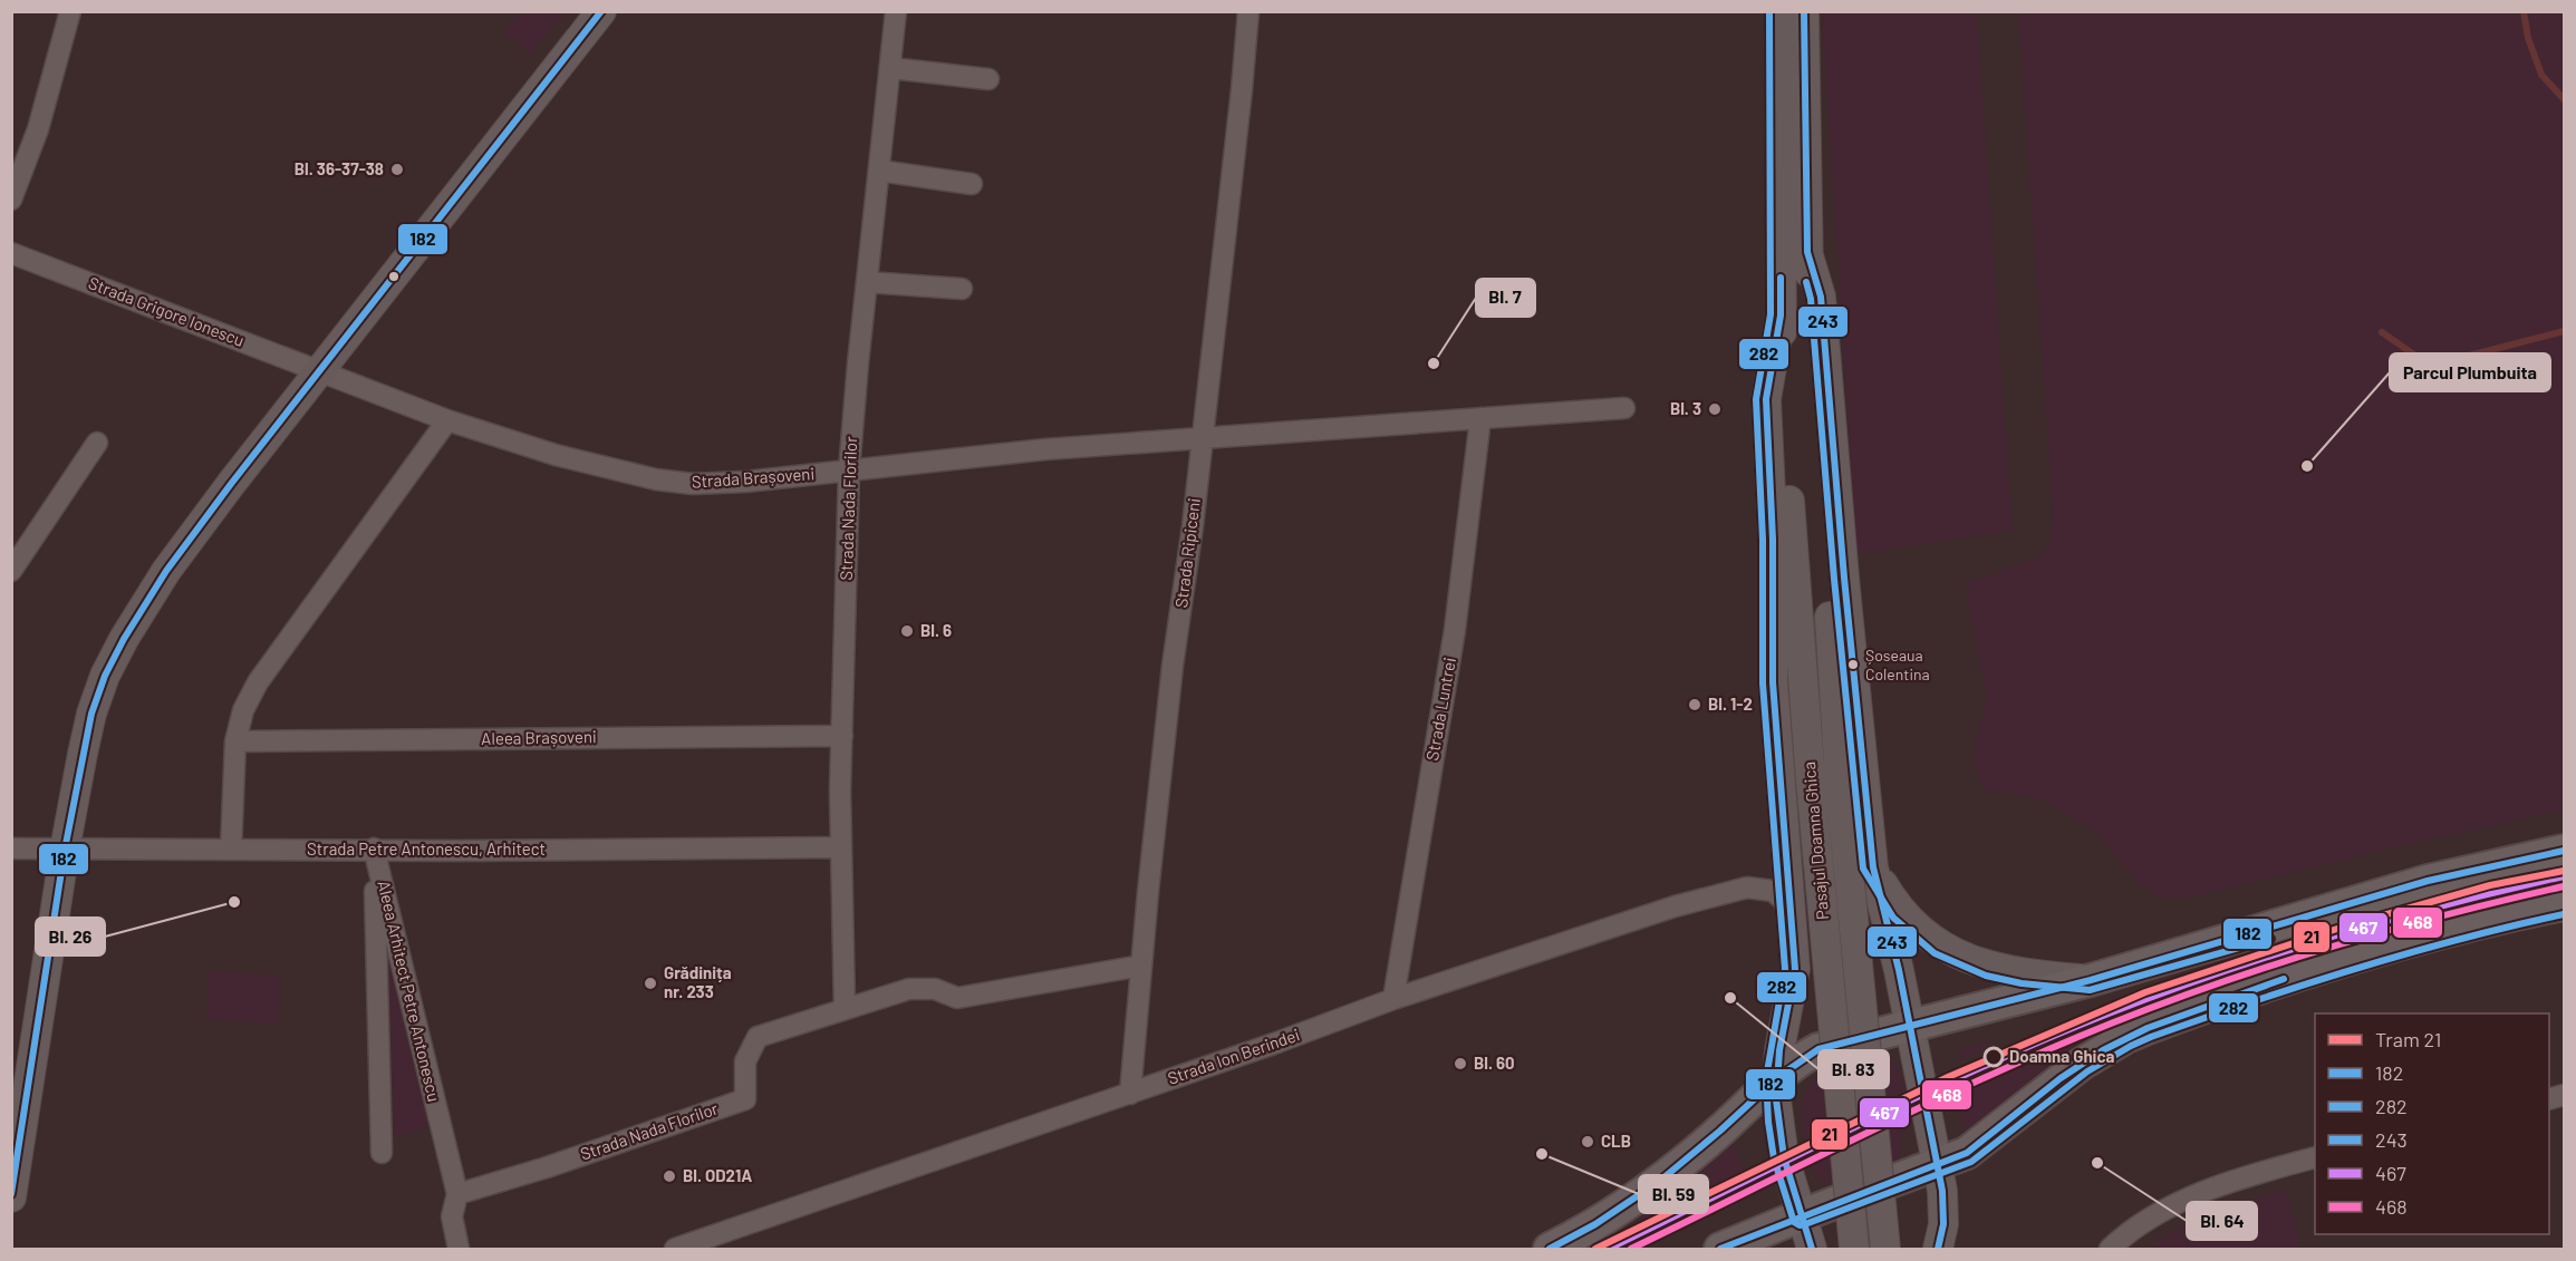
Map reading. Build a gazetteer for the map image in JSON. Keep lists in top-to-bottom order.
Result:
{
  "streets": {
    "main road": ["Pasajul Doamna Ghica"],
    "street": [
      "Strada Grigore Ionescu",
      "Strada Brașoveni",
      "Strada Nada Florilor",
      "Strada Ripiceni",
      "Strada Luntrei",
      "Aleea Brașoveni",
      "Strada Petre Antonescu, Arhitect",
      "Aleea Arhitect Petre Antonescu",
      "Strada Ion Berindei"
    ]
  },
  "crossings": [
    ["Strada Grigore Ionescu", "Strada Brașoveni"],
    ["Strada Brașoveni", "Strada Nada Florilor"],
    ["Strada Brașoveni", "Strada Ripiceni"],
    ["Strada Nada Florilor", "Strada Ripiceni"],
    ["Strada Nada Florilor", "Aleea Brașoveni"],
    ["Strada Nada Florilor", "Strada Petre Antonescu, Arhitect"],
    ["Strada Nada Florilor", "Aleea Arhitect Petre Antonescu"],
    ["Strada Ripiceni", "Strada Ion Berindei"],
    ["Strada Luntrei", "Strada Ion Berindei"],
    ["Strada Petre Antonescu, Arhitect", "Aleea Arhitect Petre Antonescu"]
  ],
  "places": [
    "Bl. 36-37-38",
    "Bl. 7",
    "Bl. 3",
    "Parcul Plumbuita",
    "Bl. 6",
    "Șoseaua Colentina",
    "Bl. 1-2",
    "Bl. 26",
    "Grădinița nr. 233",
    "Bl. 83",
    "Doamna Ghica",
    "Bl. 60",
    "CLB",
    "Bl. 59",
    "Bl. 64",
    "Bl. OD21A"
  ],
  "lines": [
    "transit line 182",
    "transit line 282",
    "transit line 243",
    "tram line 21",
    "transit line 467",
    "transit line 468"
  ],
  "legend": [
    "Tram 21",
    "182",
    "282",
    "243",
    "467",
    "468"
  ]
}
